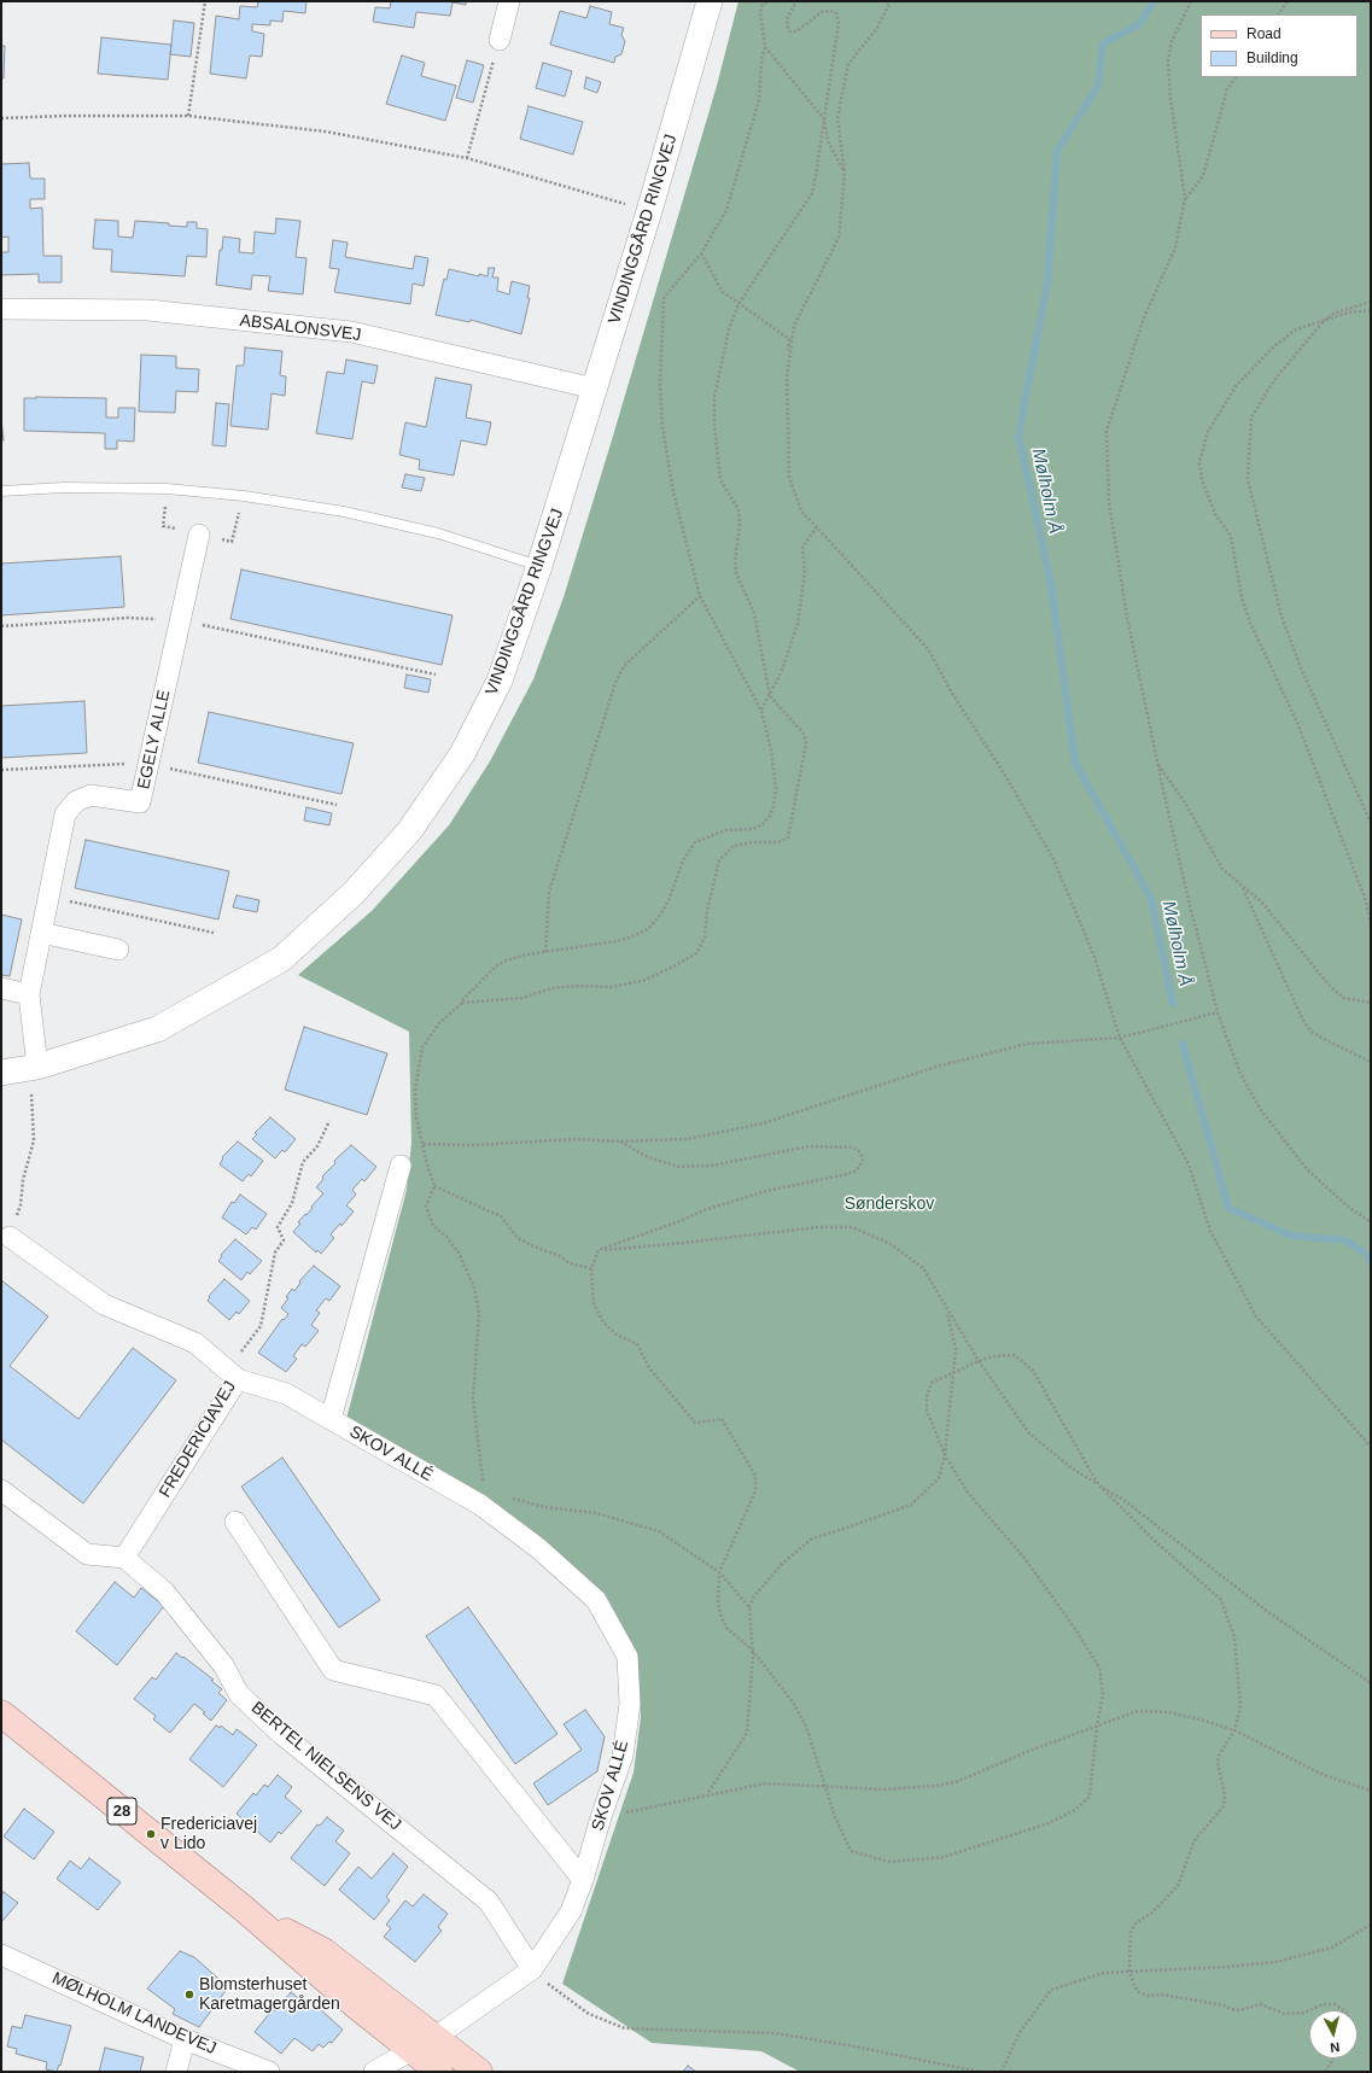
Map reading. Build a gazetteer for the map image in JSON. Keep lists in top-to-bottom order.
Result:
{
  "streets": {
    "main road": ["28"],
    "street": [
      "VINDINGGÅRD RINGVEJ",
      "ABSALONSVEJ",
      "EGELY ALLE",
      "FREDERICIAVEJ",
      "SKOV ALLÉ",
      "BERTEL NIELSENS VEJ",
      "MØLHOLM LANDEVEJ"
    ]
  },
  "crossings": [
    ["VINDINGGÅRD RINGVEJ", "ABSALONSVEJ"],
    ["VINDINGGÅRD RINGVEJ", "EGELY ALLE"],
    ["FREDERICIAVEJ", "SKOV ALLÉ"],
    ["FREDERICIAVEJ", "BERTEL NIELSENS VEJ"],
    ["SKOV ALLÉ", "BERTEL NIELSENS VEJ"],
    ["SKOV ALLÉ", "28"]
  ],
  "water": ["Mølholm Å"],
  "parks": ["Sønderskov"],
  "places": ["Fredericiavej v Lido", "Blomsterhuset Karetmagergården"],
  "legend": ["Road", "Building"],
  "north": "bottom"
}
